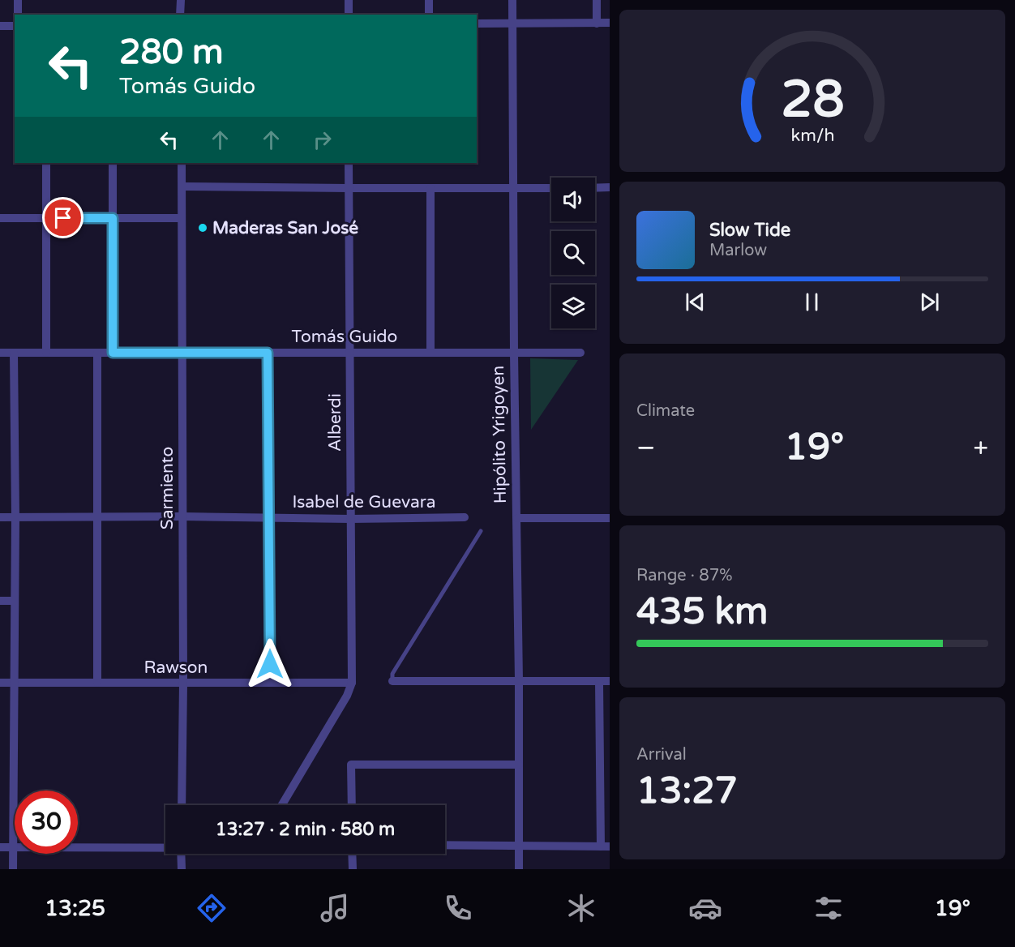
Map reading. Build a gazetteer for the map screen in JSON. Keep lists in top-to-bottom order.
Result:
{
  "streets": {
    "street": [
      "Tomás Guido",
      "Alberdi",
      "Hipólito Yrigoyen",
      "Sarmiento",
      "Isabel de Guevara",
      "Rawson"
    ]
  },
  "crossings": [
    ["Tomás Guido", "Alberdi"],
    ["Tomás Guido", "Hipólito Yrigoyen"],
    ["Tomás Guido", "Sarmiento"],
    ["Alberdi", "Isabel de Guevara"],
    ["Alberdi", "Rawson"],
    ["Sarmiento", "Isabel de Guevara"],
    ["Sarmiento", "Rawson"]
  ],
  "places": ["Maderas San José"],
  "page": {
    "turn": ["280 m", "Tomás Guido"],
    "song": ["Slow Tide", "Marlow"],
    "tile": [
      "Climate",
      ["Range · 87%", "435 km"],
      ["Arrival", "13:27"]
    ],
    "heat": ["−", "19°", "+"],
    "limit": "30",
    "trip": "13:27 · 2 min · 580 m",
    "tabs": ["13:25", "19°"],
    "gauge": ["28", "km/h"]
  }
}
